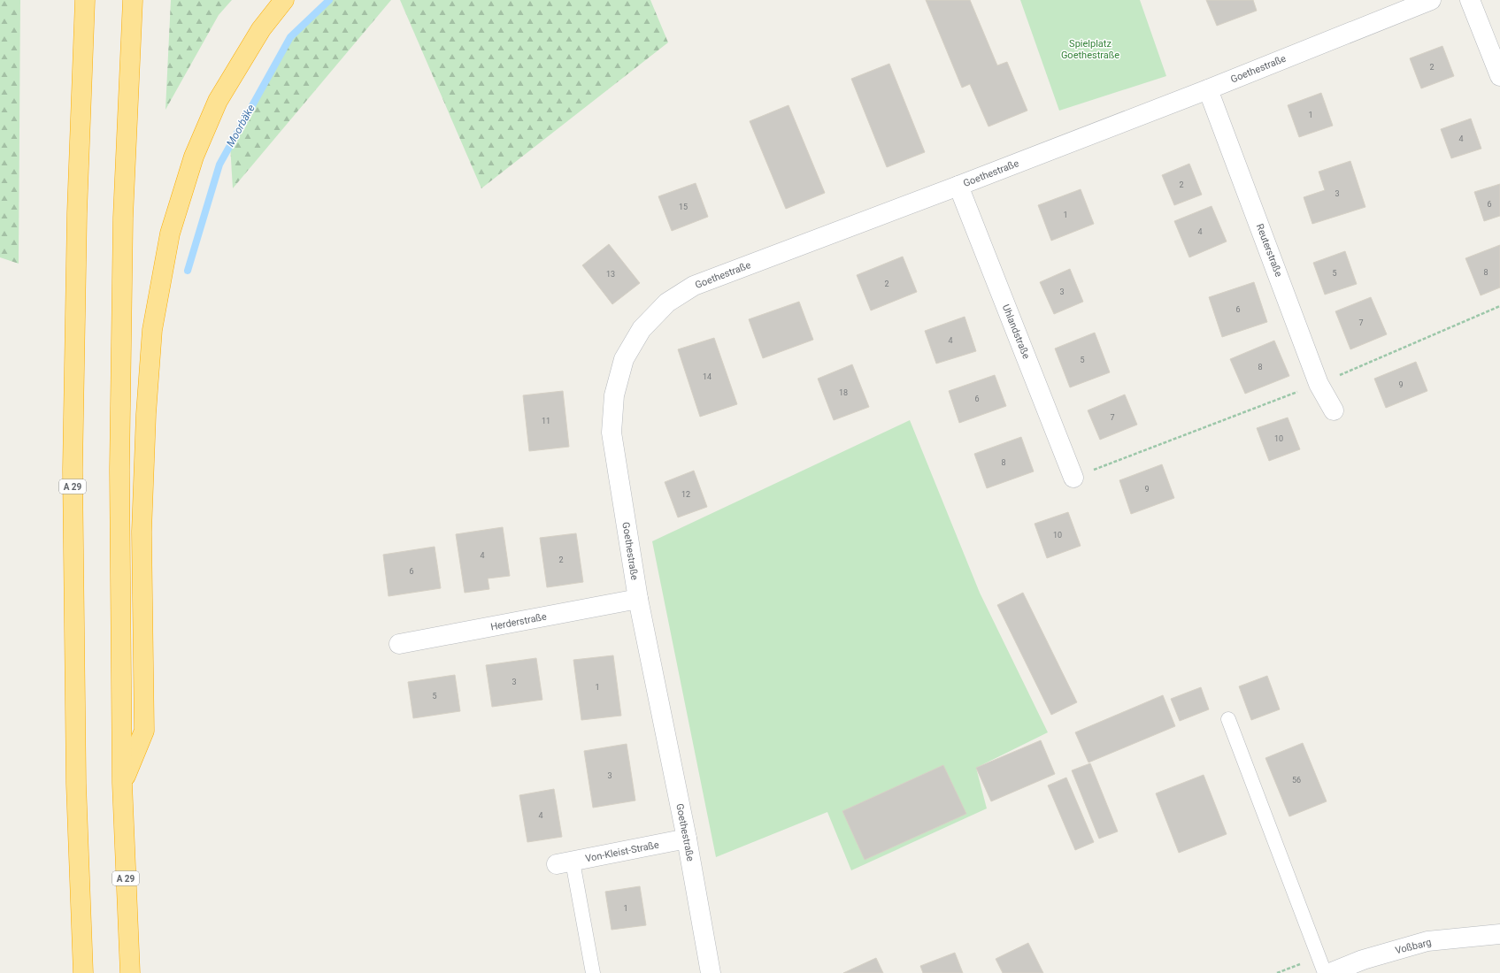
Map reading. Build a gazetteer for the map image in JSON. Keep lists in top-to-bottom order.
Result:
{
  "streets": {
    "highway": ["A 29"],
    "street": [
      "Goethestraße",
      "Reuterstraße",
      "Uhlandstraße",
      "Herderstraße",
      "Von-Kleist-Straße",
      "Voßbarg"
    ]
  },
  "crossings": [
    ["Goethestraße", "Reuterstraße"],
    ["Goethestraße", "Uhlandstraße"],
    ["Goethestraße", "Herderstraße"],
    ["Goethestraße", "Von-Kleist-Straße"]
  ],
  "water": ["Moorbäke"],
  "parks": ["Spielplatz Goethestraße"],
  "house_numbers": [
    "2",
    "1",
    "4",
    "2",
    "3",
    "6",
    "15",
    "1",
    "4",
    "8",
    "5",
    "13",
    "2",
    "3",
    "6",
    "7",
    "4",
    "5",
    "8",
    "14",
    "9",
    "18",
    "6",
    "7",
    "11",
    "10",
    "8",
    "9",
    "12",
    "10",
    "4",
    "2",
    "6",
    "3",
    "1",
    "5",
    "3",
    "56",
    "4",
    "1"
  ]
}
